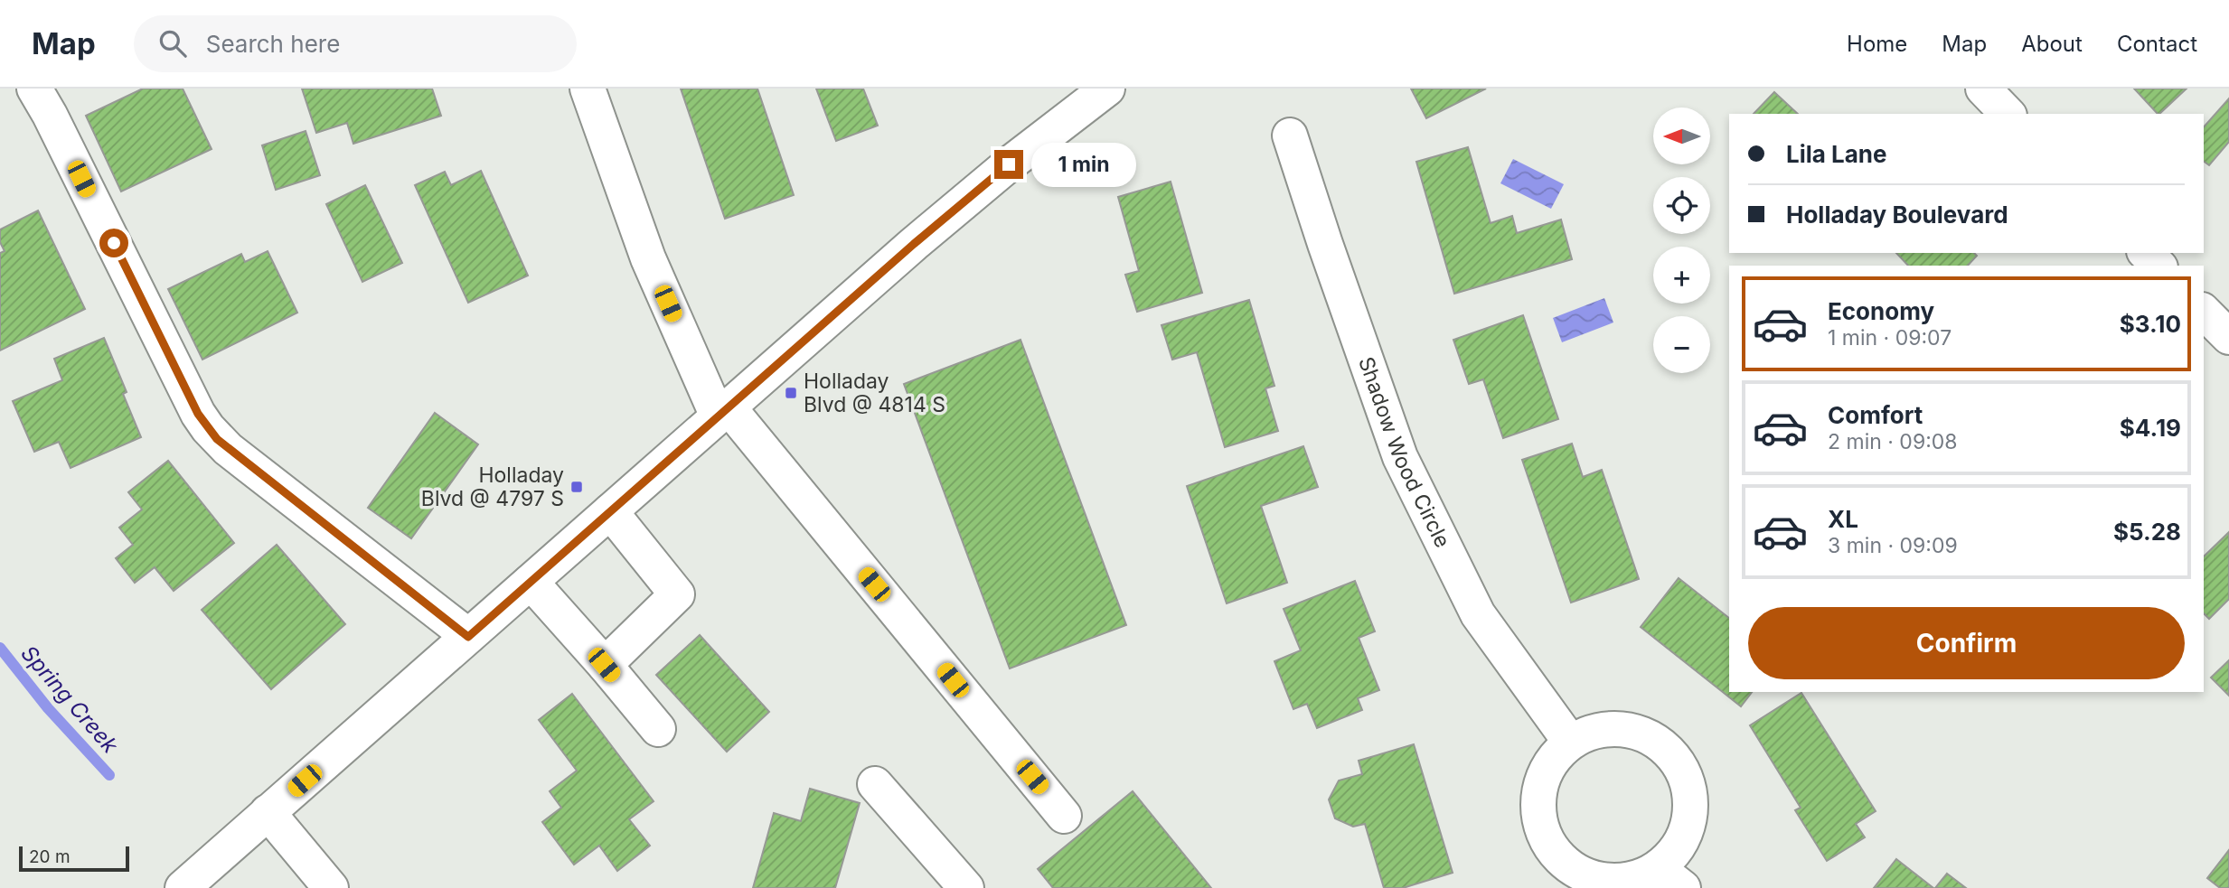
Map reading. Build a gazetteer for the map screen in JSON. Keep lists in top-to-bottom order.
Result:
{
  "streets": {
    "street": ["Shadow Wood Circle"]
  },
  "water": ["Spring Creek"],
  "places": {
    "transit": ["Holladay Blvd @ 4814 S", "Holladay Blvd @ 4797 S"]
  },
  "scale_bar": "20 m",
  "north": "left",
  "page": {
    "header": "Map",
    "search": "Search here",
    "nav": [
      "Home",
      "Map",
      "About",
      "Contact"
    ],
    "map_buttons": ["+", "−"],
    "banner": ["Lila Lane", "Holladay Boulevard"],
    "bubble": "1 min",
    "list": [
      {
        "name": "Economy",
        "note": "1 min · 09:07",
        "value": "$3.10"
      },
      {
        "name": "Comfort",
        "note": "2 min · 09:08",
        "value": "$4.19"
      },
      {
        "name": "XL",
        "note": "3 min · 09:09",
        "value": "$5.28"
      }
    ],
    "buttons": "Confirm",
    "scale": "20 m"
  }
}
